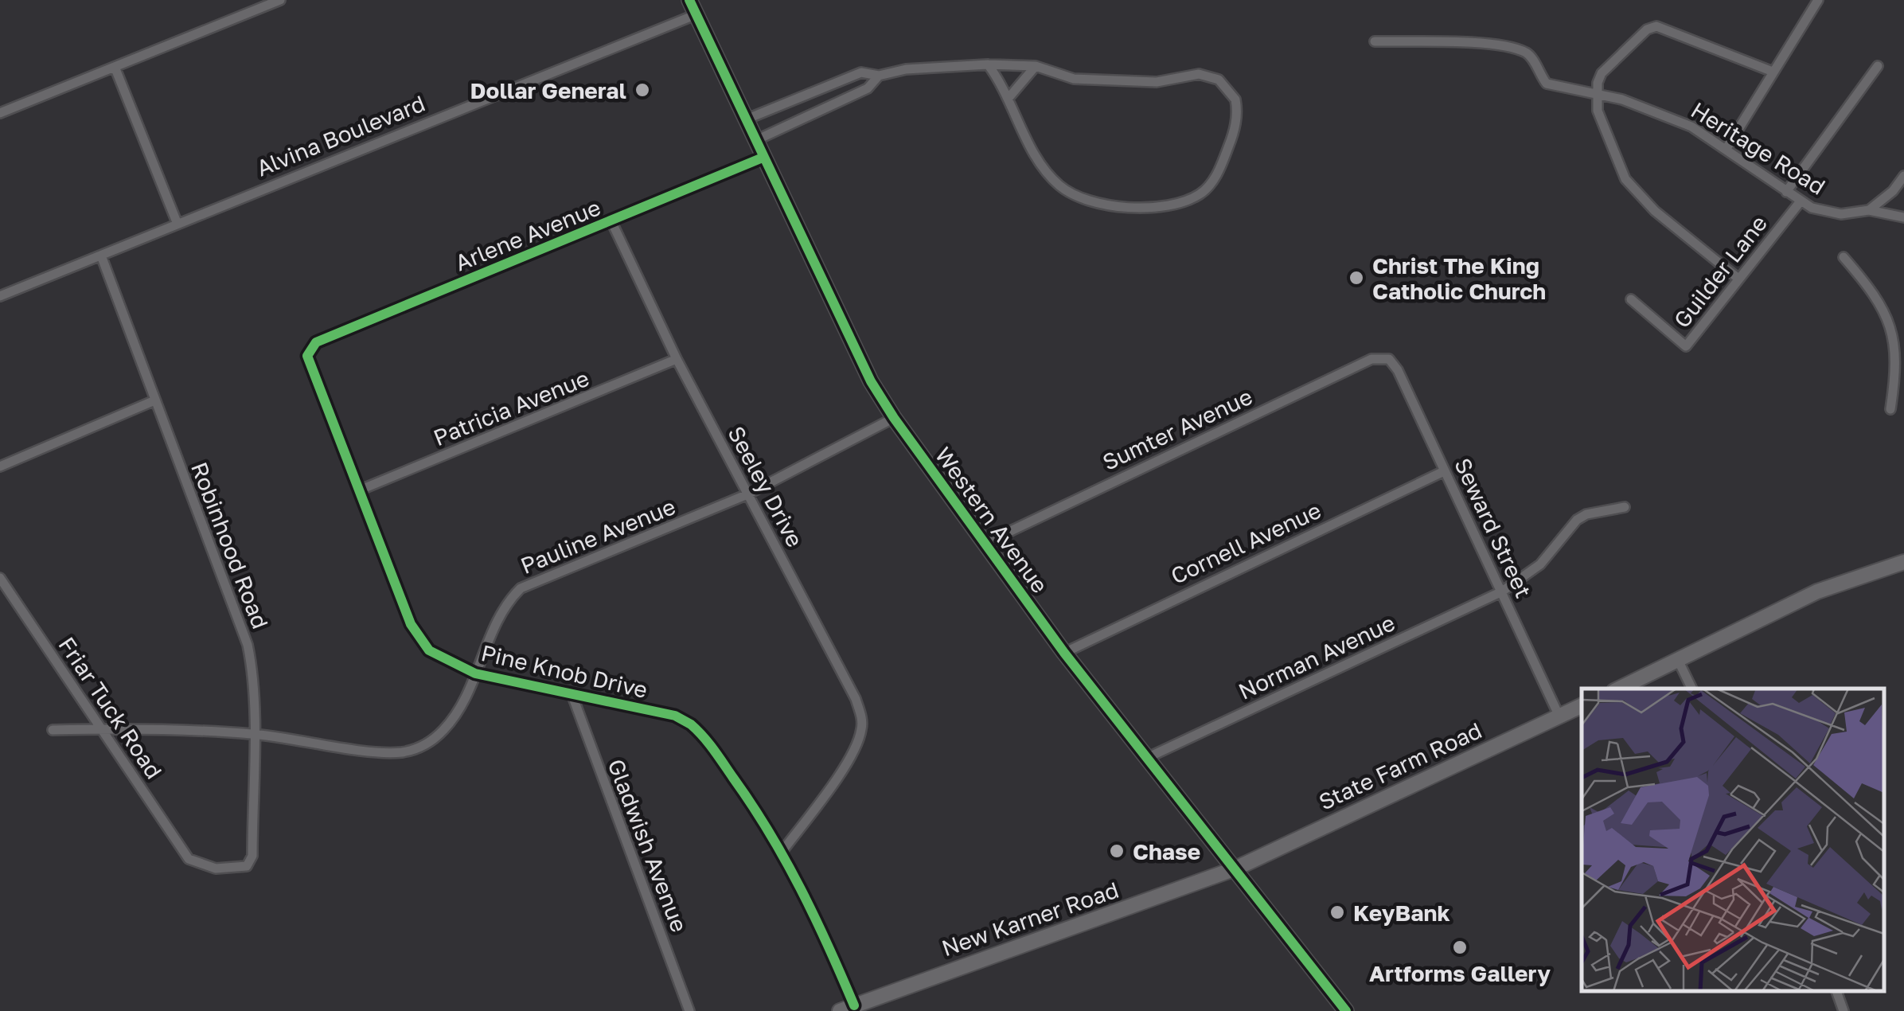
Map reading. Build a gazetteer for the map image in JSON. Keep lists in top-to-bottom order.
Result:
{
  "streets": {
    "main road": ["Western Avenue", "State Farm Road", "New Karner Road"],
    "street": [
      "Alvina Boulevard",
      "Heritage Road",
      "Arlene Avenue",
      "Guilder Lane",
      "Patricia Avenue",
      "Sumter Avenue",
      "Seeley Drive",
      "Seward Street",
      "Pauline Avenue",
      "Cornell Avenue",
      "Robinhood Road",
      "Norman Avenue",
      "Pine Knob Drive",
      "Friar Tuck Road",
      "Gladwish Avenue"
    ]
  },
  "crossings": [
    ["Alvina Boulevard", "Western Avenue"],
    ["Alvina Boulevard", "Robinhood Road"],
    ["Heritage Road", "Guilder Lane"],
    ["Arlene Avenue", "Seeley Drive"],
    ["Arlene Avenue", "Western Avenue"],
    ["Arlene Avenue", "Pine Knob Drive"],
    ["Patricia Avenue", "Seeley Drive"],
    ["Patricia Avenue", "Pine Knob Drive"],
    ["Sumter Avenue", "Western Avenue"],
    ["Sumter Avenue", "Seward Street"],
    ["Seeley Drive", "Pauline Avenue"],
    ["Seeley Drive", "Pine Knob Drive"],
    ["Western Avenue", "Pauline Avenue"],
    ["Western Avenue", "Cornell Avenue"],
    ["Western Avenue", "Norman Avenue"],
    ["Western Avenue", "State Farm Road"],
    ["Western Avenue", "New Karner Road"],
    ["Seward Street", "Cornell Avenue"],
    ["Seward Street", "Norman Avenue"],
    ["Seward Street", "State Farm Road"],
    ["Pauline Avenue", "Robinhood Road"],
    ["Pauline Avenue", "Pine Knob Drive"],
    ["Pauline Avenue", "Friar Tuck Road"],
    ["Robinhood Road", "Friar Tuck Road"],
    ["Pine Knob Drive", "Gladwish Avenue"],
    ["Pine Knob Drive", "New Karner Road"],
    ["State Farm Road", "New Karner Road"]
  ],
  "places": [
    "Dollar General",
    "Christ The King Catholic Church",
    "Chase",
    "KeyBank",
    "Artforms Gallery"
  ]
}
